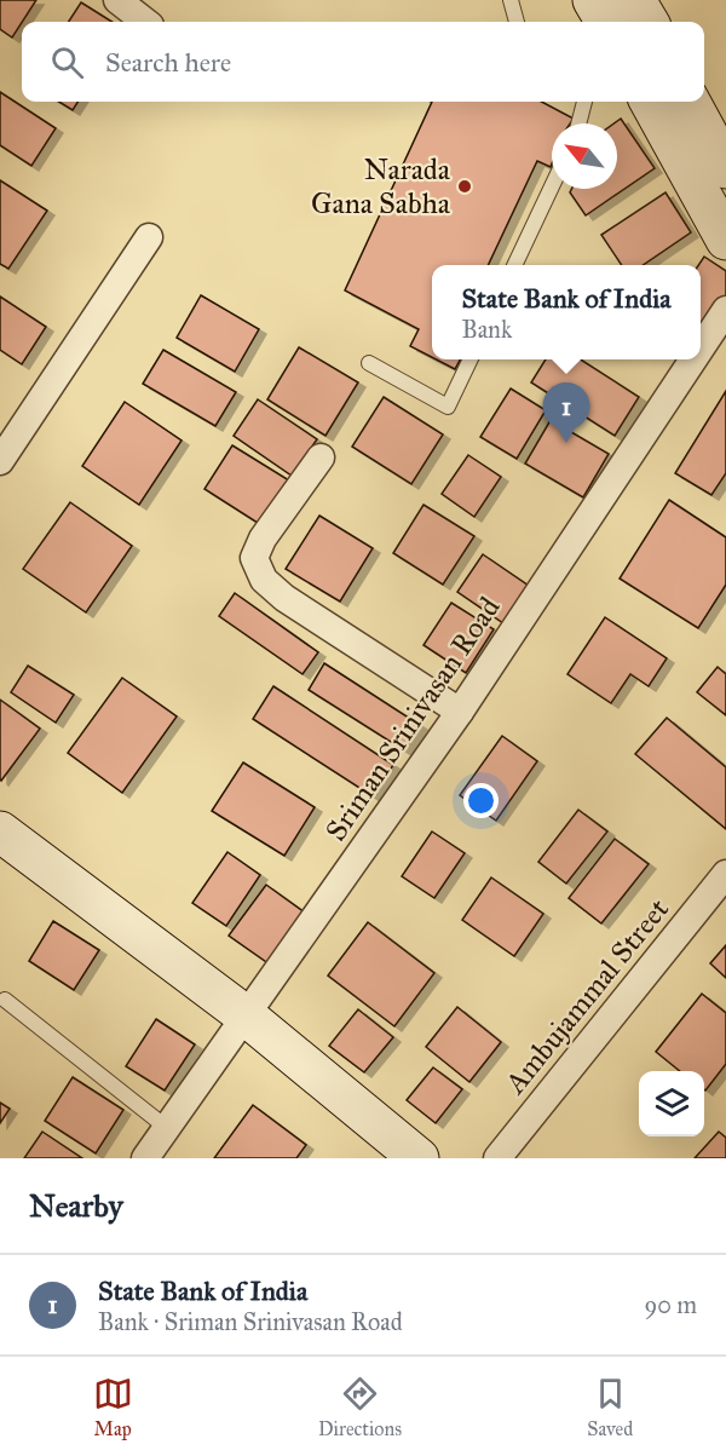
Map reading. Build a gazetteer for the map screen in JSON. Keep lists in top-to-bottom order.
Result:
{
  "streets": {
    "street": ["Sriman Srinivasan Road", "Ambujammal Street"]
  },
  "places": ["Narada Gana Sabha"],
  "north": "top left",
  "page": {
    "search": "Search here",
    "popup": ["State Bank of India", "Bank"],
    "pins": "1",
    "heading": "Nearby",
    "list": [
      {
        "mark": "1",
        "name": "State Bank of India",
        "note": "Bank · Sriman Srinivasan Road",
        "value": "90 m"
      }
    ],
    "nav": ["Map", "Directions", "Saved"]
  }
}
